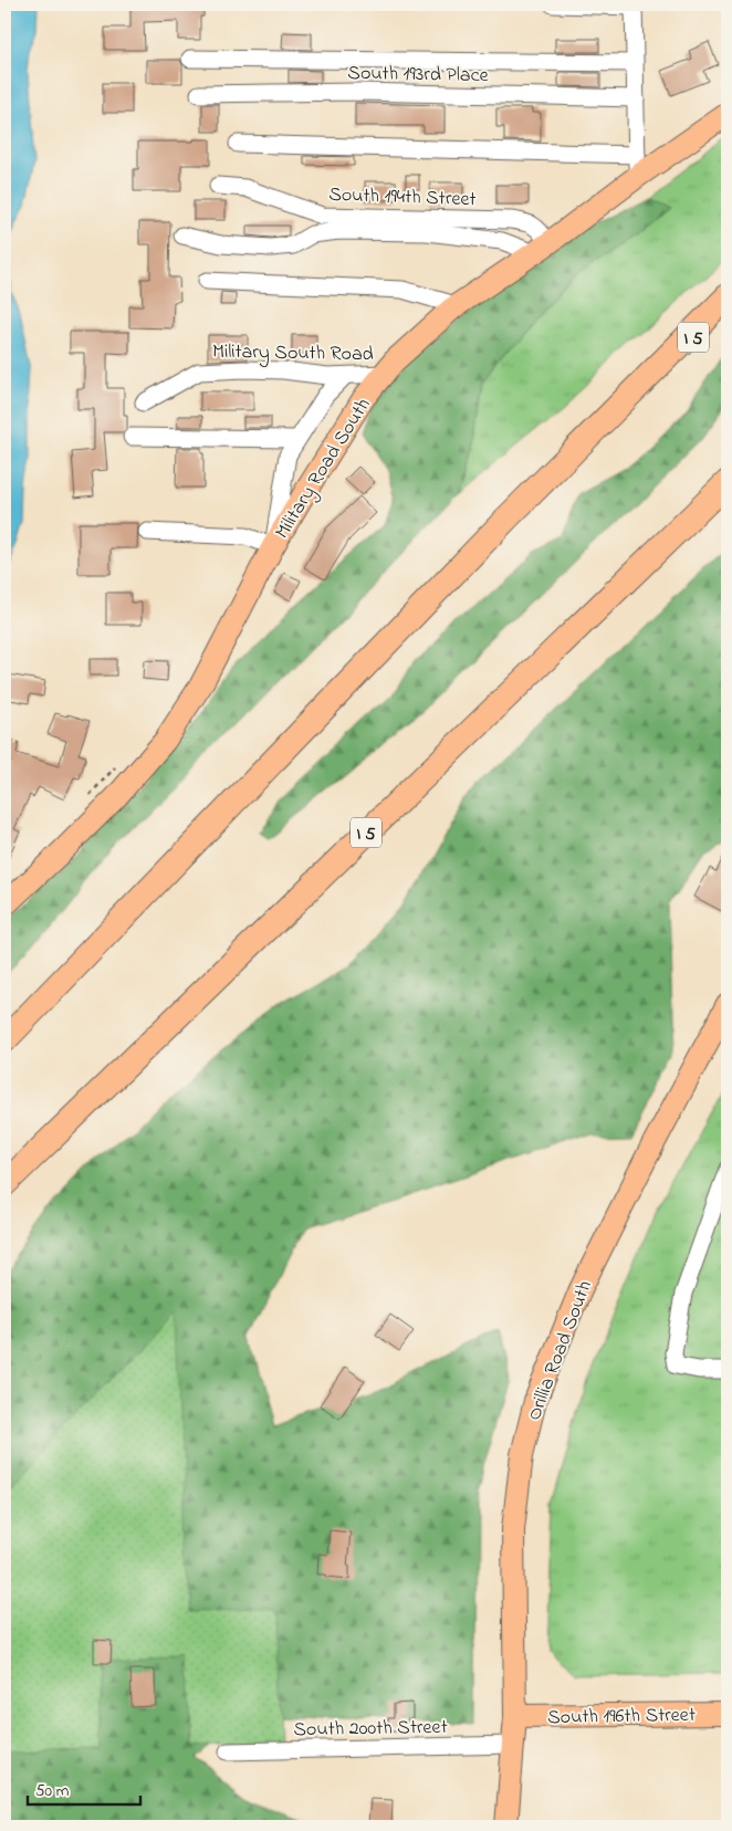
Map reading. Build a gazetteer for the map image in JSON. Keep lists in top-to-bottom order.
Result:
{
  "streets": {
    "highway": ["I 5"],
    "main road": ["Military Road South", "Orillia Road South", "South 196th Street"],
    "street": [
      "South 193rd Place",
      "South 194th Street",
      "Military South Road",
      "South 200th Street"
    ]
  },
  "crossings": [
    ["South 194th Street", "Military Road South"],
    ["Military South Road", "Military Road South"],
    ["Orillia Road South", "South 196th Street"],
    ["Orillia Road South", "South 200th Street"]
  ],
  "scale_bar": "50 m"
}
